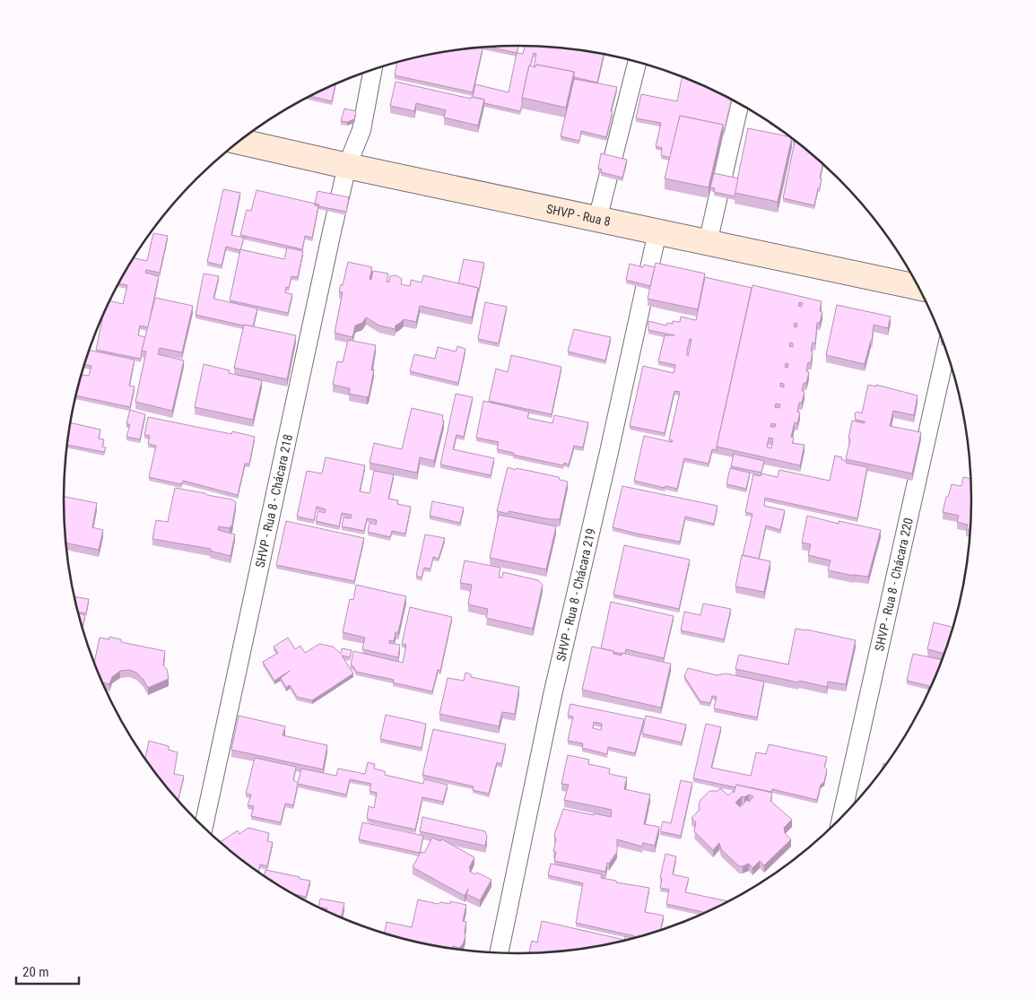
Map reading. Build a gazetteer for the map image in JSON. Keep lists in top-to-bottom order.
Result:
{
  "streets": {
    "street": [
      "SHVP - Rua 8",
      "SHVP - Rua 8 - Chácara 218",
      "SHVP - Rua 8 - Chácara 220",
      "SHVP - Rua 8 - Chácara 219"
    ]
  },
  "crossings": [
    ["SHVP - Rua 8", "SHVP - Rua 8 - Chácara 218"],
    ["SHVP - Rua 8", "SHVP - Rua 8 - Chácara 219"]
  ],
  "scale_bar": "20 m"
}
